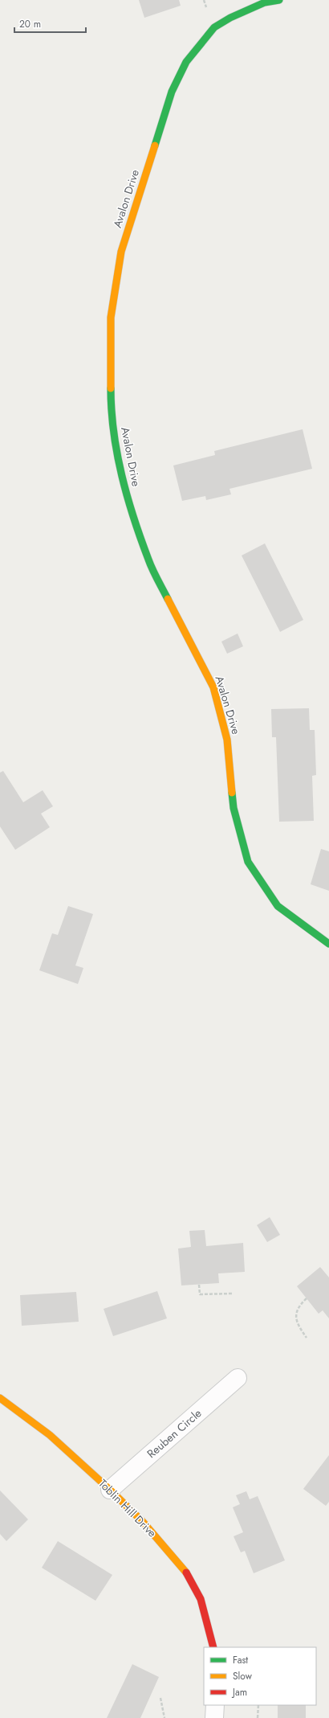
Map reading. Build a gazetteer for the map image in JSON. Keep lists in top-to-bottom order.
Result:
{
  "streets": {
    "street": ["Avalon Drive", "Reuben Circle", "Toblin Hill Drive"]
  },
  "crossings": [
    ["Reuben Circle", "Toblin Hill Drive"]
  ],
  "legend": ["Fast", "Slow", "Jam"],
  "scale_bar": "20 m"
}
